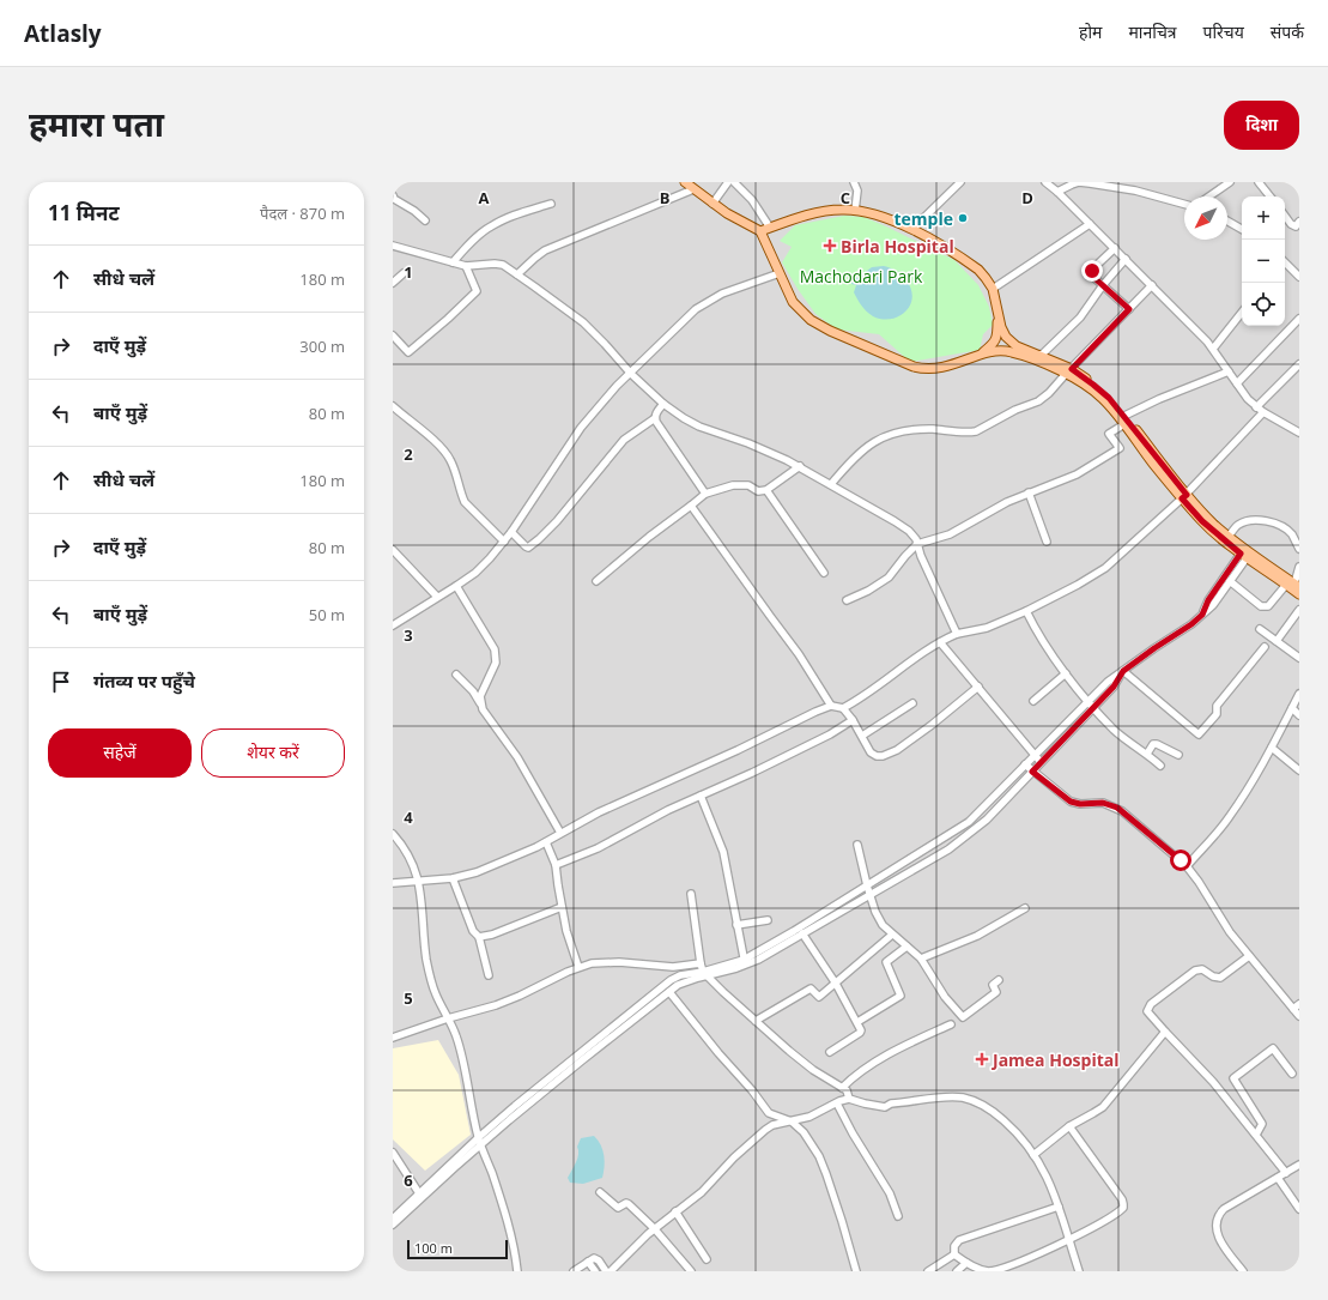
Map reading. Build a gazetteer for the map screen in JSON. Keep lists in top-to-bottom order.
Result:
{
  "parks": ["Machodari Park"],
  "places": {
    "other": ["temple"],
    "health": ["Birla Hospital", "Jamea Hospital"]
  },
  "scale_bar": "100 m",
  "north": "bottom left",
  "page": {
    "header": "Atlasly",
    "nav": [
      "होम",
      "मानचित्र",
      "परिचय",
      "संपर्क"
    ],
    "title": "हमारा पता",
    "buttons": [
      "दिशा",
      ["सहेजें", "शेयर करें"]
    ],
    "heading": ["11 मिनट", "पैदल · 870 m"],
    "map_buttons": ["+", "−"],
    "list": [
      ["सीधे चलें", "180 m"],
      ["दाएँ मुड़ें", "300 m"],
      ["बाएँ मुड़ें", "80 m"],
      ["सीधे चलें", "180 m"],
      ["दाएँ मुड़ें", "80 m"],
      ["बाएँ मुड़ें", "50 m"],
      "गंतव्य पर पहुँचे"
    ],
    "scale": "100 m"
  },
  "grid": {
    "columns": [
      "A",
      "B",
      "C",
      "D"
    ],
    "rows": [
      "1",
      "2",
      "3",
      "4",
      "5",
      "6"
    ]
  }
}
